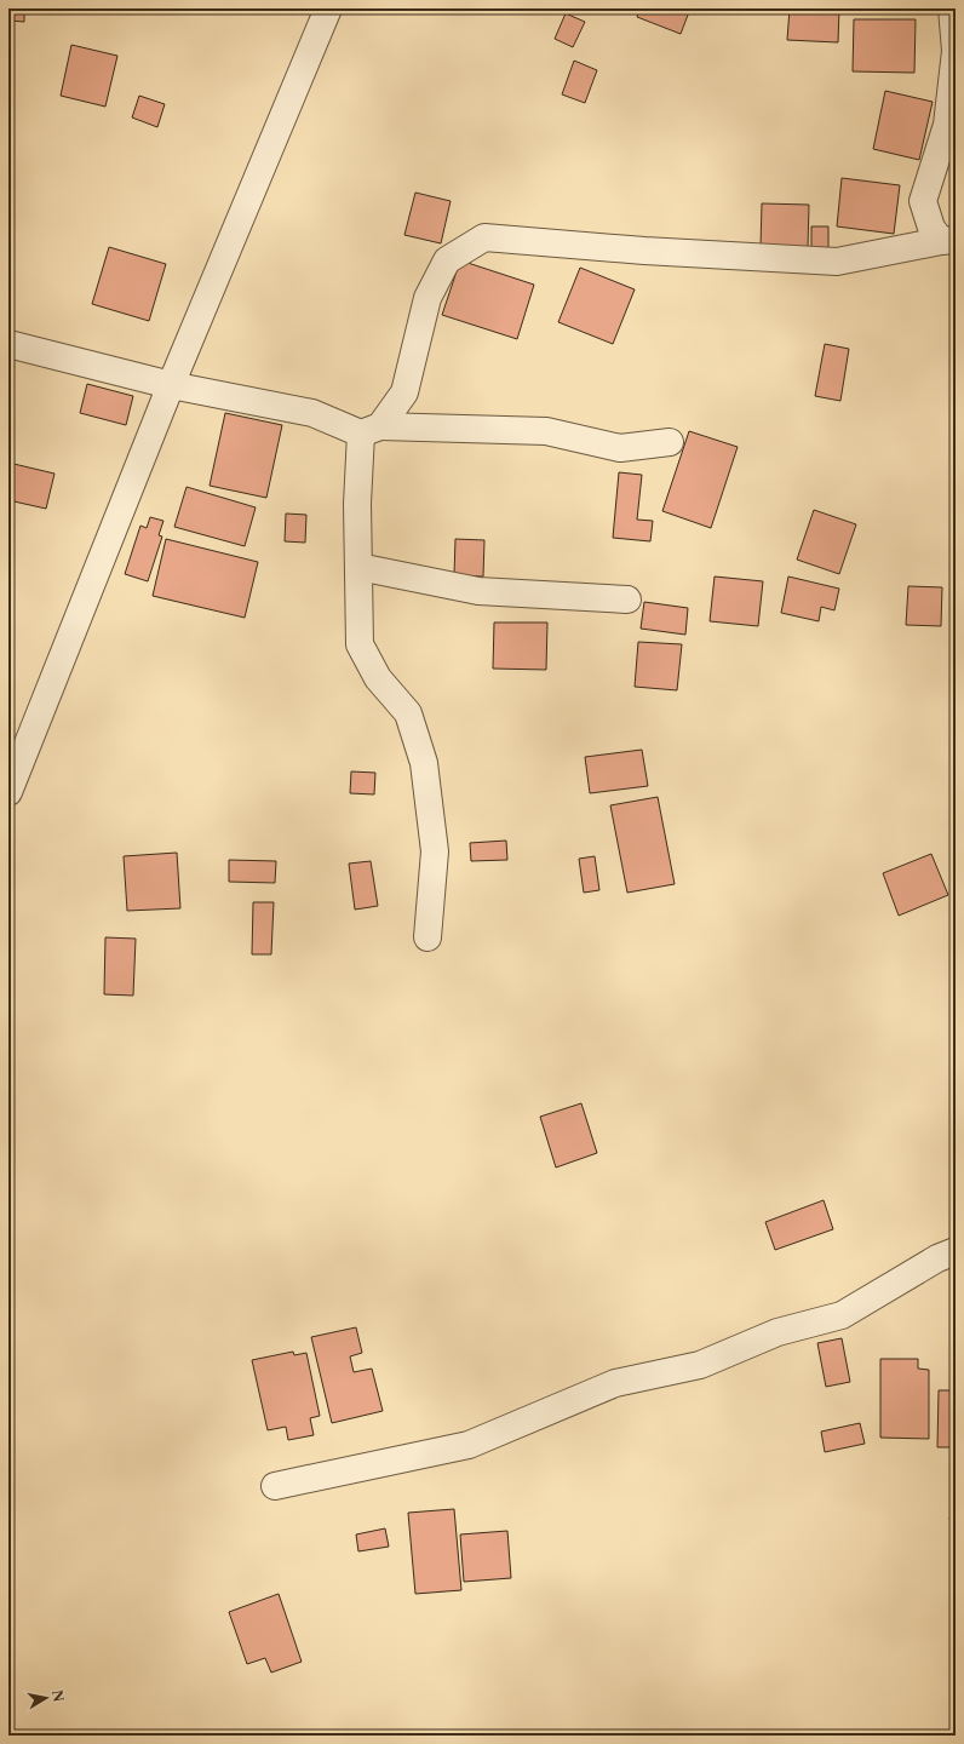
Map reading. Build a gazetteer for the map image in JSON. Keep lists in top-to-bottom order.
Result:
{
  "north": "right"
}
